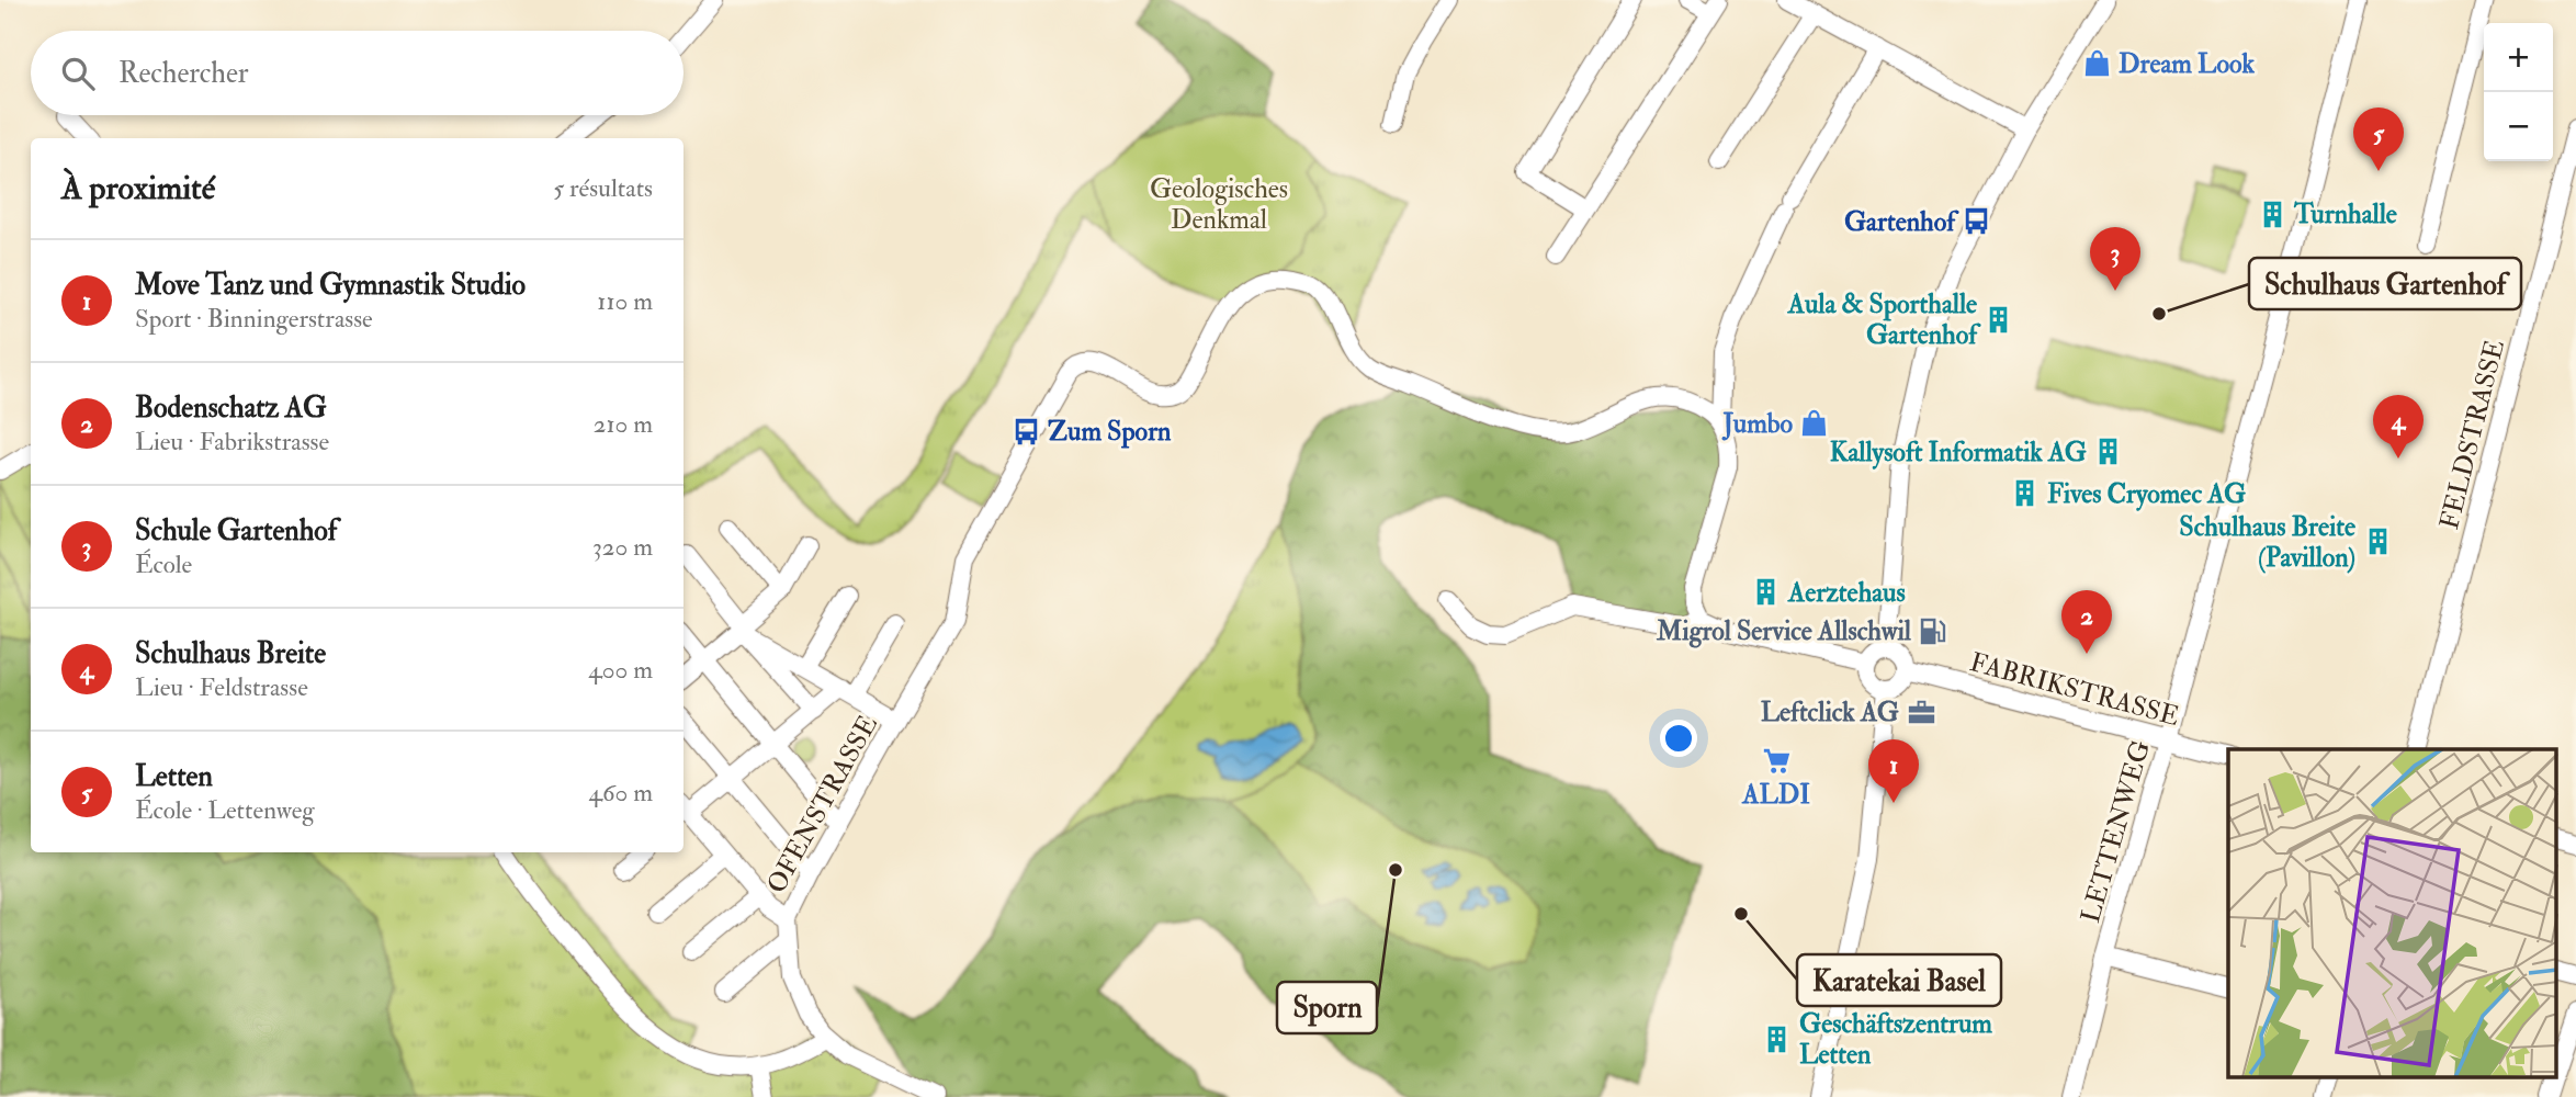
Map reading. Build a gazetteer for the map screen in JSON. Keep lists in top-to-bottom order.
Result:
{
  "streets": {
    "street": [
      "FELDSTRASSE",
      "FABRIKSTRASSE",
      "OFENSTRASSE",
      "LETTENWEG"
    ]
  },
  "crossings": [
    ["FABRIKSTRASSE", "LETTENWEG"]
  ],
  "parks": ["Geologisches Denkmal"],
  "places": {
    "shop": ["Dream Look", "Jumbo"],
    "building": [
      "Turnhalle",
      "Aula & Sporthalle Gartenhof",
      "Kallysoft Informatik AG",
      "Fives Cryomec AG",
      "Schulhaus Breite (Pavillon)",
      "Aerztehaus",
      "Geschäftszentrum Letten"
    ],
    "bus stop": ["Gartenhof", "Zum Sporn"],
    "other": ["Schulhaus Gartenhof", "Sporn", "Karatekai Basel"],
    "fuel station": ["Migrol Service Allschwil"],
    "office": ["Leftclick AG"],
    "supermarket": ["ALDI"]
  },
  "page": {
    "map_buttons": ["+", "−"],
    "search": "Rechercher",
    "pins": [
      "5",
      "3",
      "4",
      "2",
      "1"
    ],
    "heading": ["À proximité", "5 résultats"],
    "list": [
      {
        "mark": "1",
        "name": "Move Tanz und Gymnastik Studio",
        "note": "Sport · Binningerstrasse",
        "value": "110 m"
      },
      {
        "mark": "2",
        "name": "Bodenschatz AG",
        "note": "Lieu · Fabrikstrasse",
        "value": "210 m"
      },
      {
        "mark": "3",
        "name": "Schule Gartenhof",
        "note": "École",
        "value": "320 m"
      },
      {
        "mark": "4",
        "name": "Schulhaus Breite",
        "note": "Lieu · Feldstrasse",
        "value": "400 m"
      },
      {
        "mark": "5",
        "name": "Letten",
        "note": "École · Lettenweg",
        "value": "460 m"
      }
    ]
  }
}
